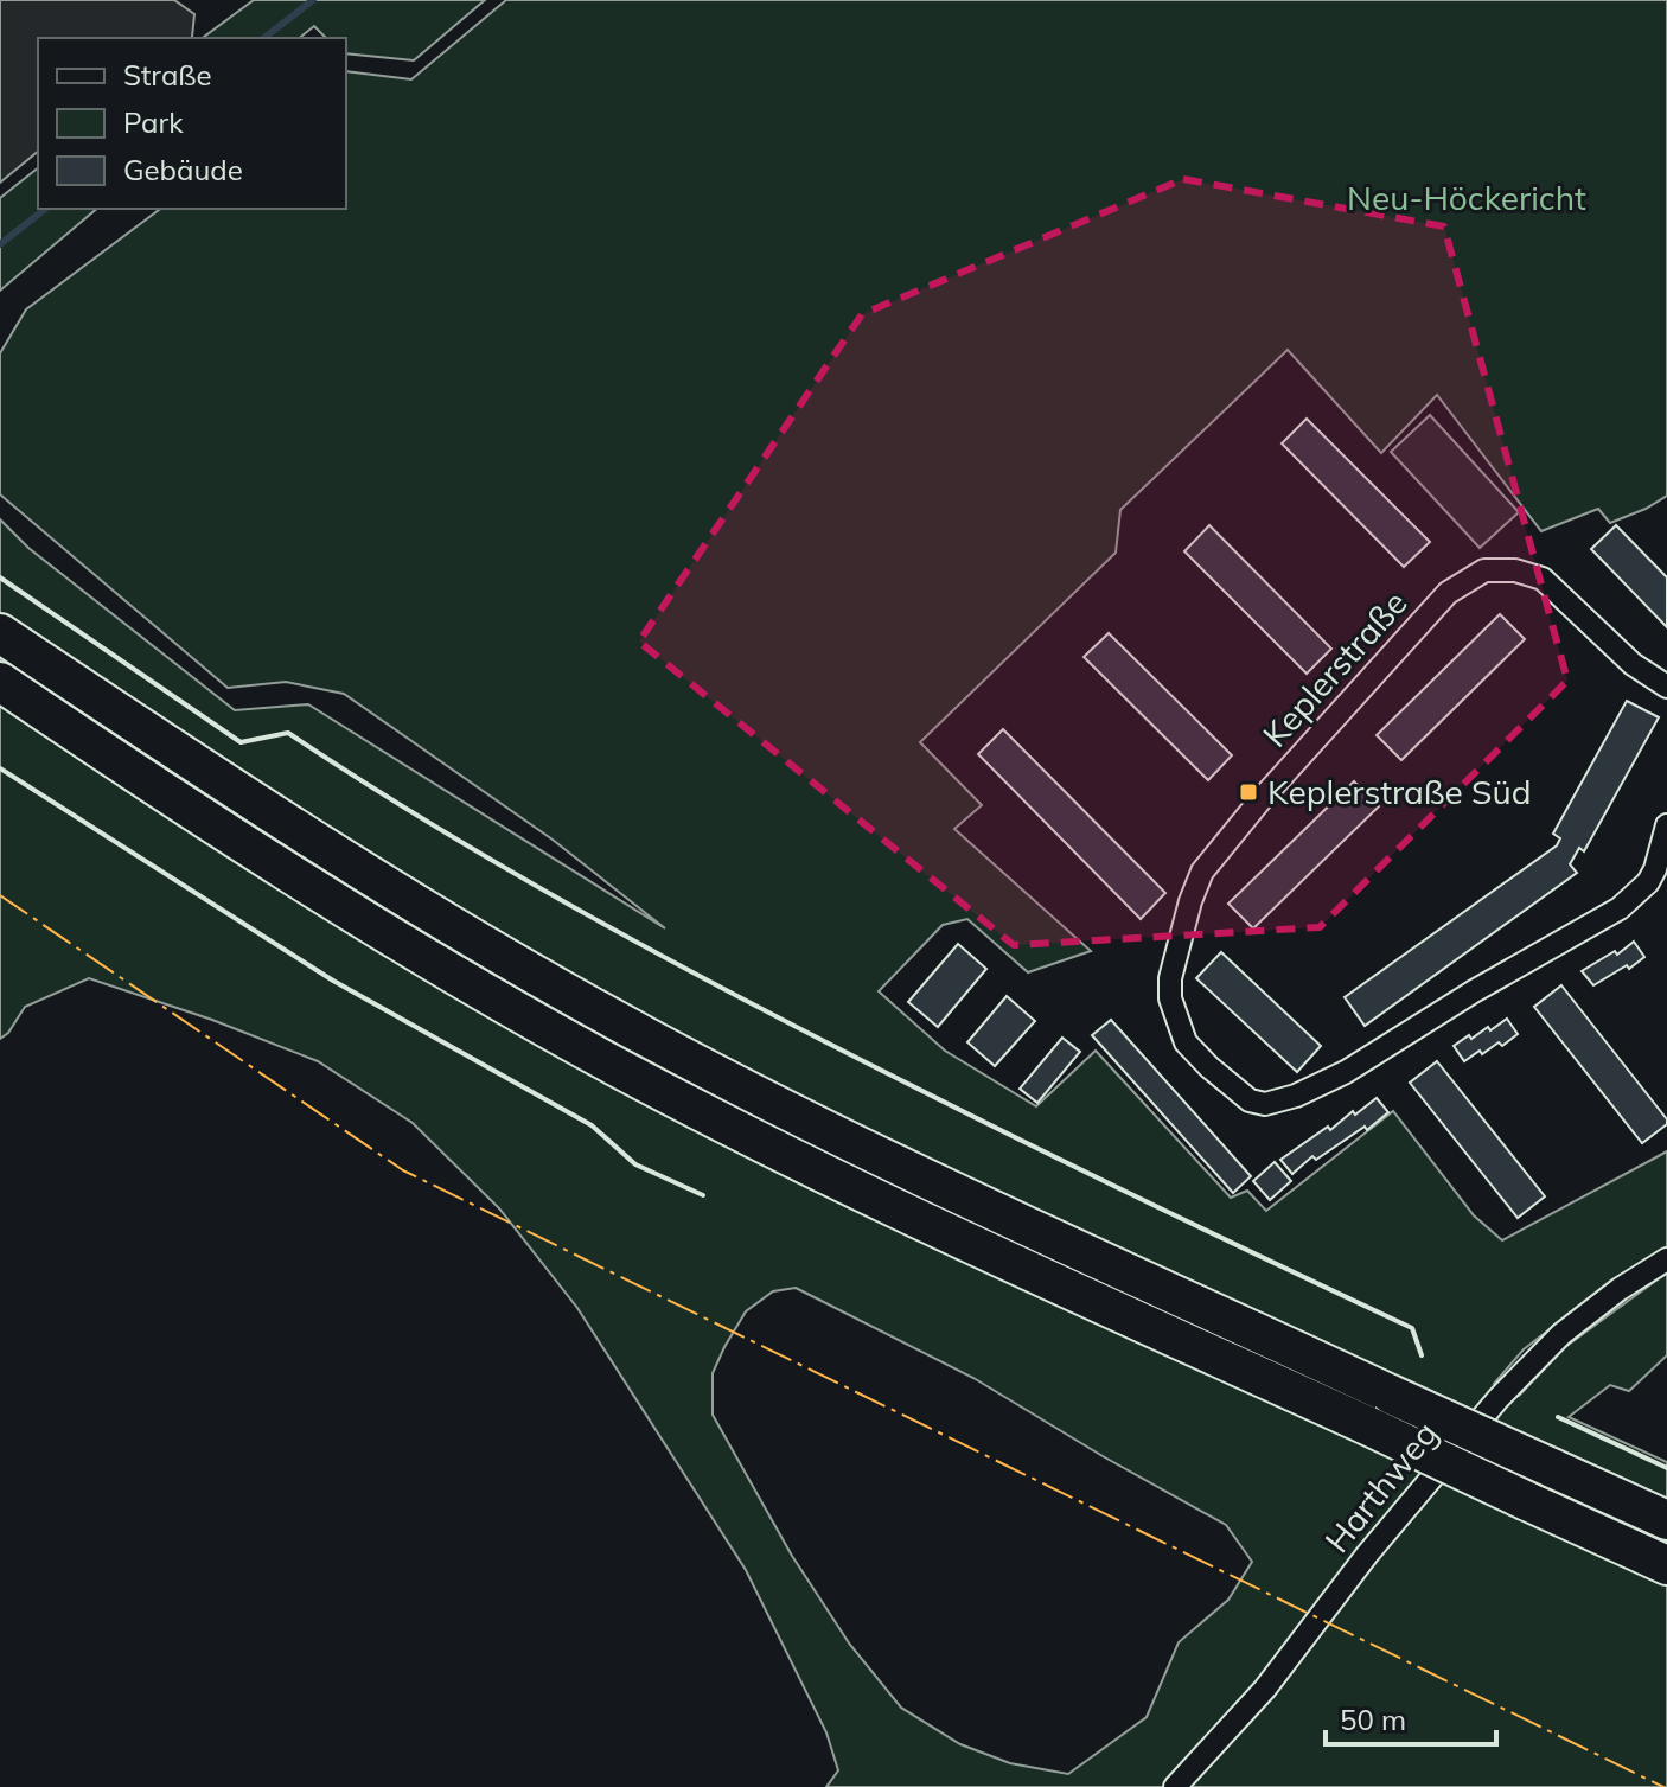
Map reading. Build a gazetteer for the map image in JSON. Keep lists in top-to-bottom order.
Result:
{
  "streets": {
    "street": ["Keplerstraße", "Harthweg"]
  },
  "parks": ["Neu-Höckericht"],
  "places": {
    "transit": ["Keplerstraße Süd"]
  },
  "legend": ["Straße", "Park", "Gebäude"],
  "scale_bar": "50 m"
}
